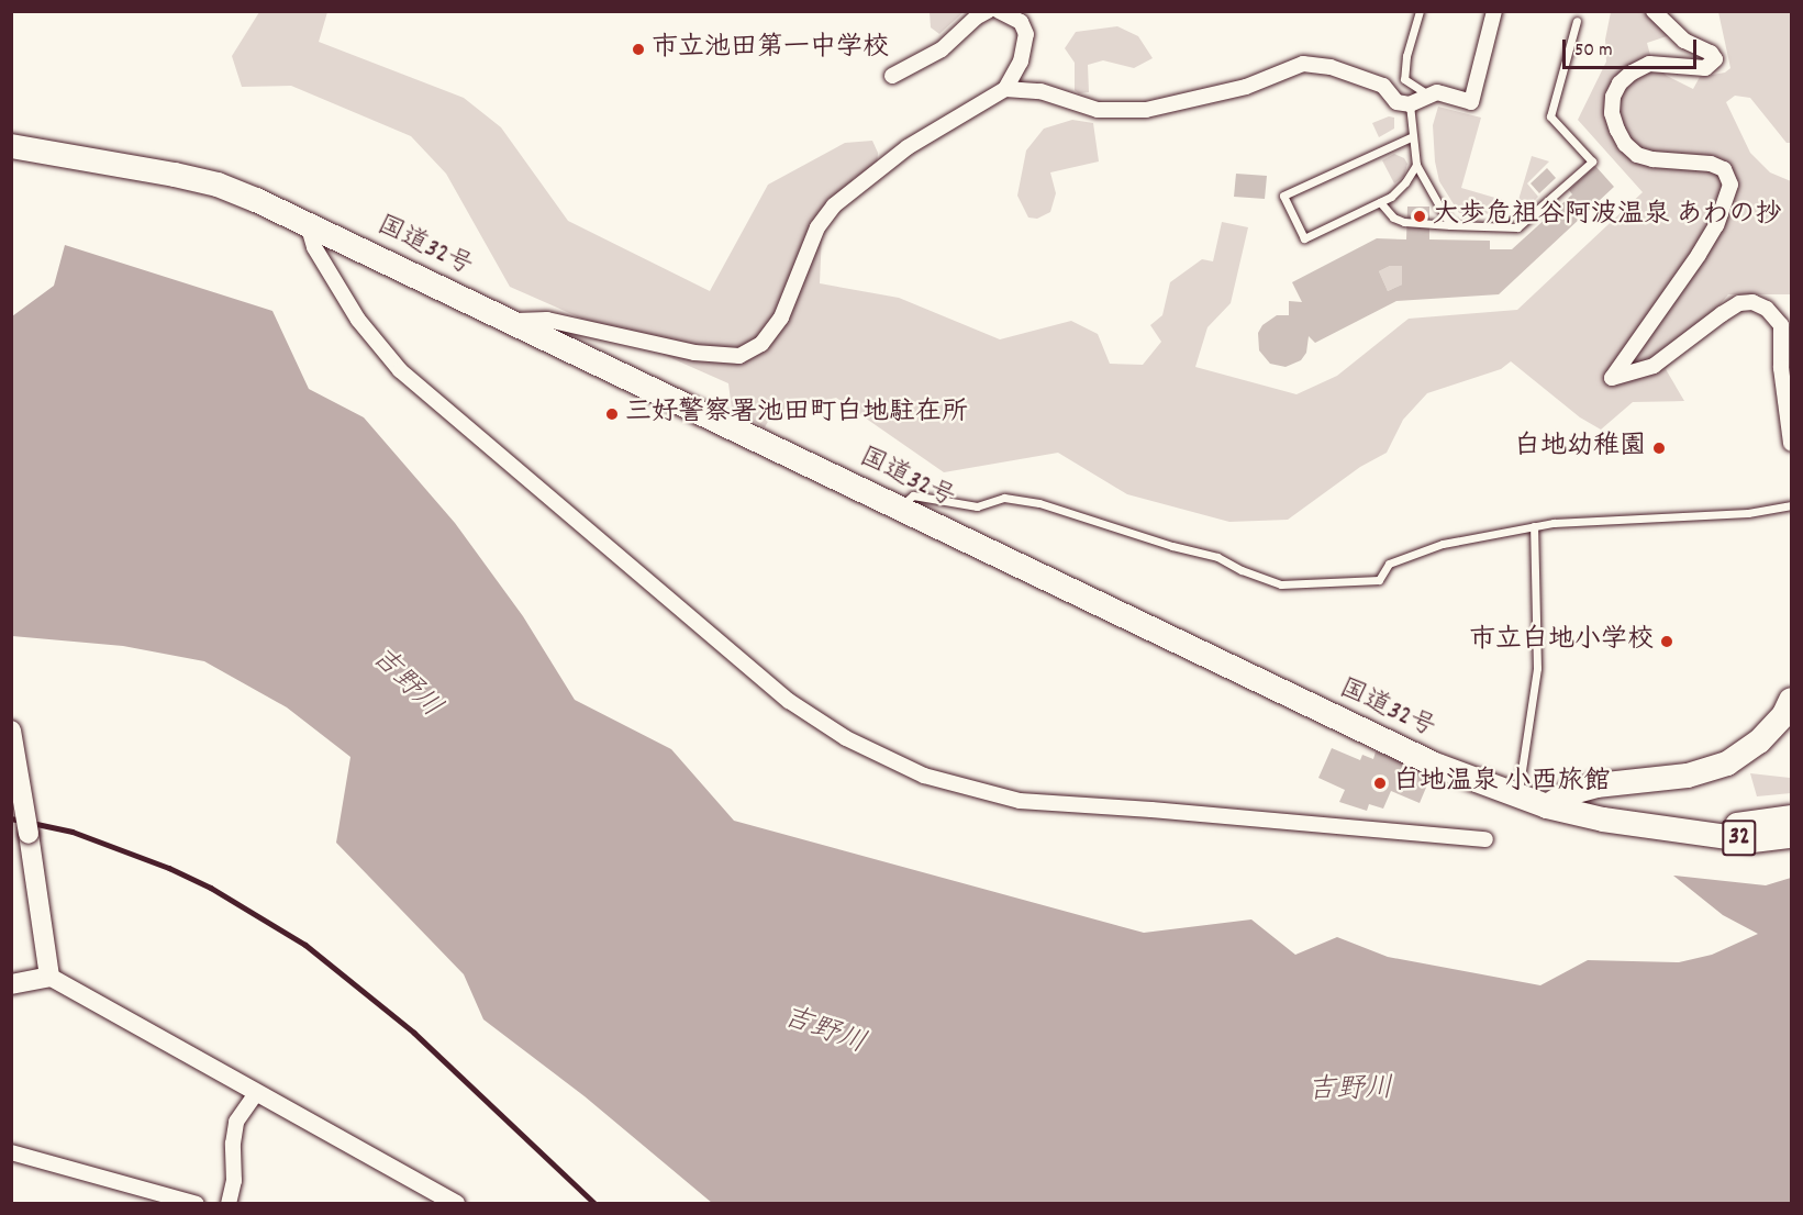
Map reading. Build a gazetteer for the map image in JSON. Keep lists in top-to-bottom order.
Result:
{
  "streets": {
    "highway": ["国道32号", "32"]
  },
  "water": ["吉野川"],
  "places": [
    "市立池田第一中学校",
    "大歩危祖谷阿波温泉 あわの抄",
    "三好警察署池田町白地駐在所",
    "白地幼稚園",
    "市立白地小学校",
    "白地温泉 小西旅館"
  ],
  "scale_bar": "50 m"
}
